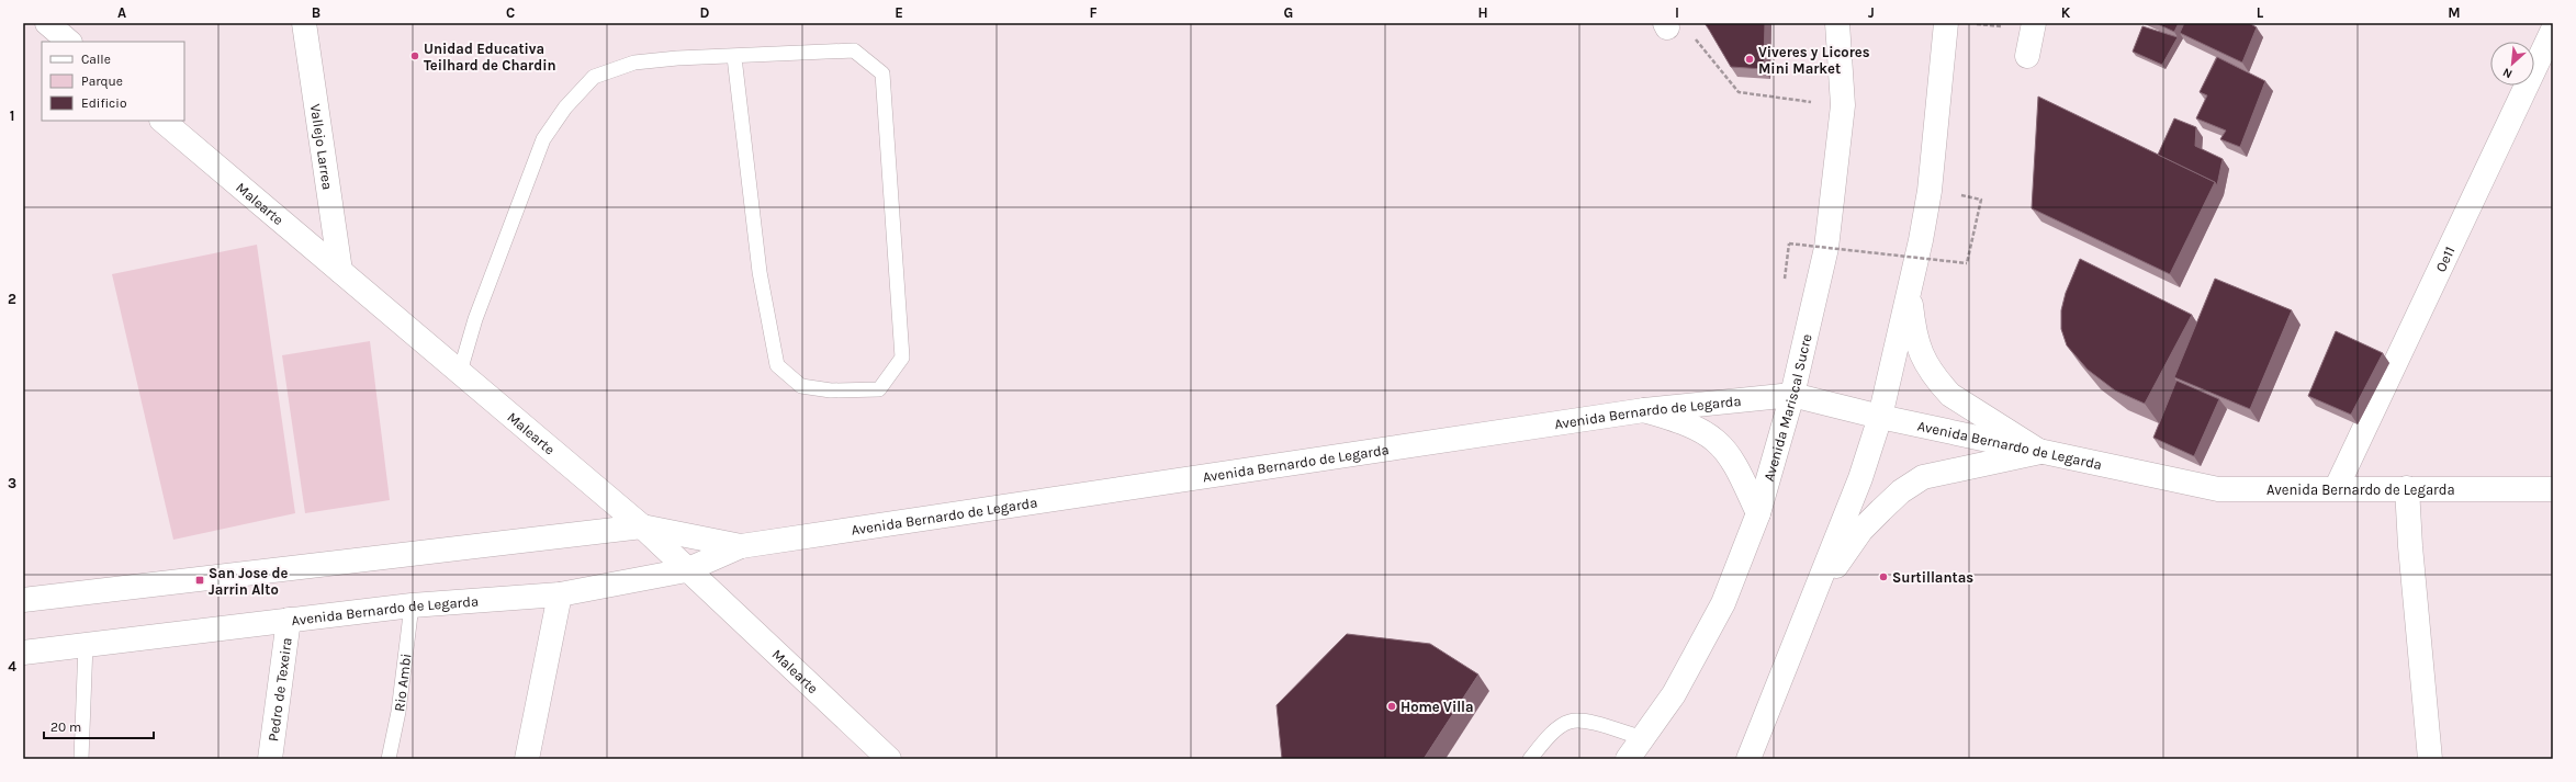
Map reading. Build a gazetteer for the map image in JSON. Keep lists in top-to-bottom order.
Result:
{
  "streets": {
    "street": [
      "Vallejo Larrea",
      "Malearte",
      "Oe11",
      "Avenida Mariscal Sucre",
      "Avenida Bernardo de Legarda",
      "Pedro de Texeira"
    ],
    "lane": ["Rio Ambi"]
  },
  "crossings": [
    ["Vallejo Larrea", "Malearte"],
    ["Malearte", "Avenida Bernardo de Legarda"],
    ["Oe11", "Avenida Bernardo de Legarda"],
    ["Avenida Mariscal Sucre", "Avenida Bernardo de Legarda"],
    ["Avenida Bernardo de Legarda", "Rio Ambi"],
    ["Avenida Bernardo de Legarda", "Pedro de Texeira"]
  ],
  "places": {
    "other": [
      "Unidad Educativa Teilhard de Chardin",
      "Viveres y Licores Mini Market",
      "Surtillantas",
      "Home Villa"
    ],
    "transit": ["San Jose de Jarrin Alto"]
  },
  "legend": ["Calle", "Parque", "Edificio"],
  "scale_bar": "20 m",
  "north": "bottom left",
  "grid": {
    "columns": [
      "A",
      "B",
      "C",
      "D",
      "E",
      "F",
      "G",
      "H",
      "I",
      "J",
      "K",
      "L",
      "M"
    ],
    "rows": [
      "1",
      "2",
      "3",
      "4"
    ]
  }
}
